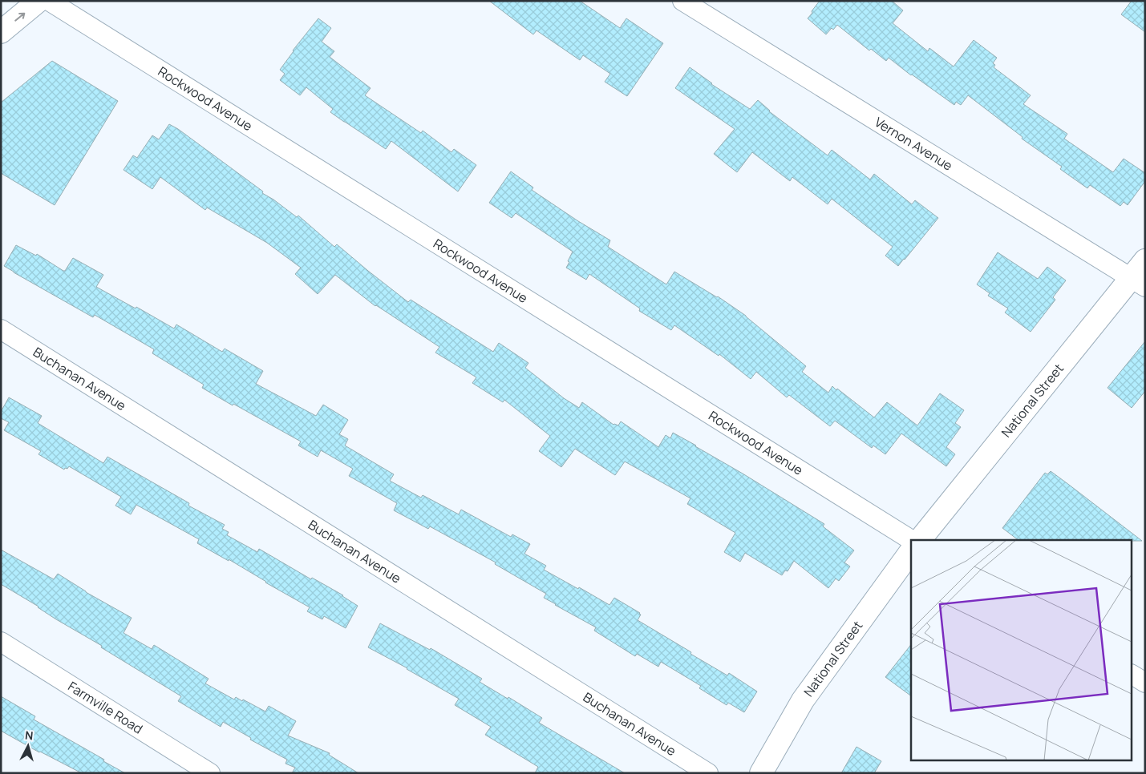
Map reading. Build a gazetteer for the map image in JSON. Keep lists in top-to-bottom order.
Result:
{
  "streets": {
    "main road": ["National Street"],
    "street": [
      "Rockwood Avenue",
      "Vernon Avenue",
      "Buchanan Avenue",
      "Farmville Road"
    ]
  },
  "crossings": [
    ["Vernon Avenue", "National Street"]
  ],
  "north": "top"
}
